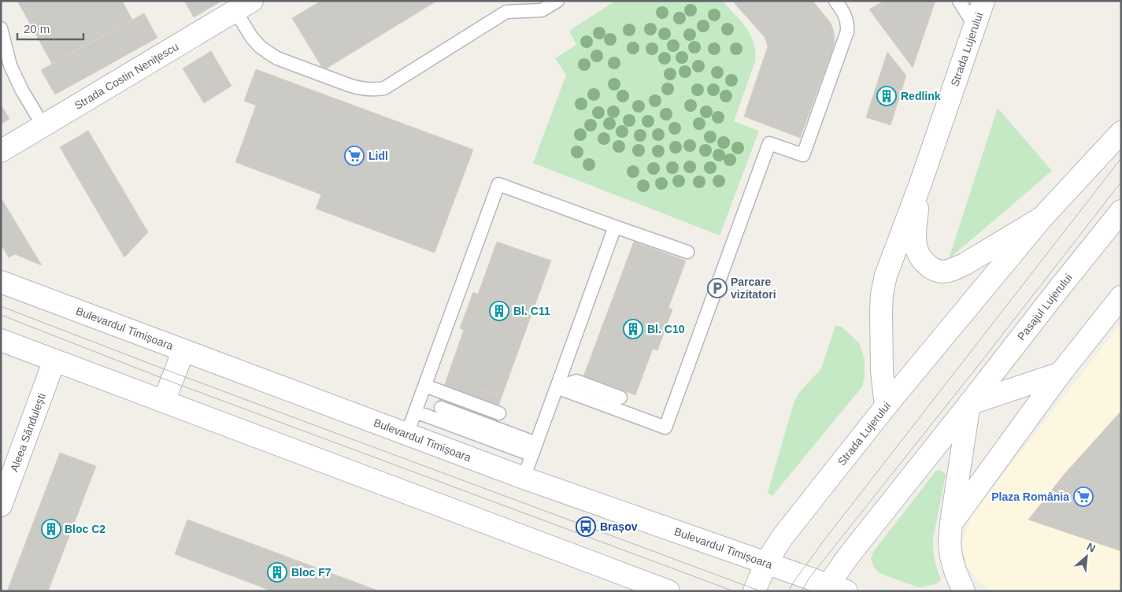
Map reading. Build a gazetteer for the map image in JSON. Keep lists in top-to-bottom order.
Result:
{
  "streets": {
    "main road": [
      "Strada Lujerului",
      "Strada Costin Nenițescu",
      "Pasajul Lujerului",
      "Bulevardul Timișoara",
      "Aleea Săndulești"
    ]
  },
  "crossings": [
    ["Strada Lujerului", "Bulevardul Timișoara"]
  ],
  "places": {
    "building": [
      "Redlink",
      "Bl. C11",
      "Bl. C10",
      "Bloc C2",
      "Bloc F7"
    ],
    "supermarket": ["Lidl", "Plaza România"],
    "parking": ["Parcare vizitatori"],
    "bus stop": ["Brașov"]
  },
  "scale_bar": "20 m",
  "north": "top right"
}
